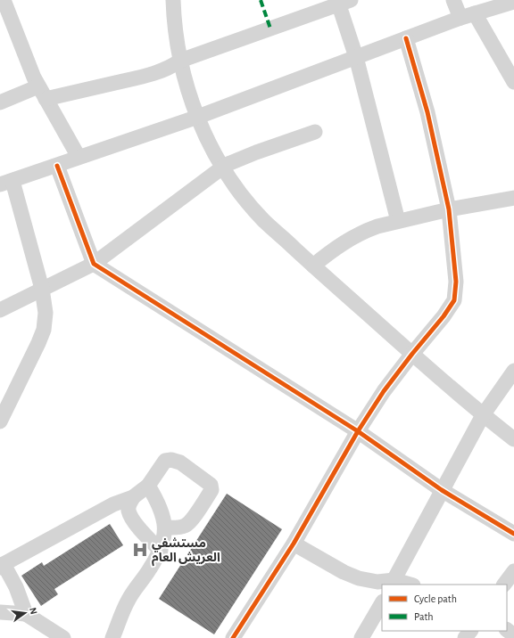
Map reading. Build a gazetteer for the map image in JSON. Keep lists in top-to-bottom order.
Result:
{
  "places": {
    "hospital": ["مستشفي العريش العام"]
  },
  "legend": ["Cycle path", "Path"],
  "north": "right"
}
